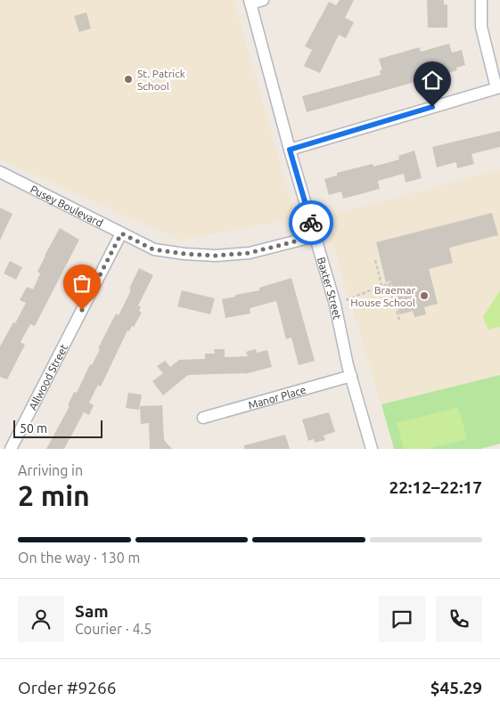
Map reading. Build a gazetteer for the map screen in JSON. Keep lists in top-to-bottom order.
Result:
{
  "streets": {
    "street": [
      "Pusey Boulevard",
      "Baxter Street",
      "Allwood Street",
      "Manor Place"
    ]
  },
  "crossings": [
    ["Pusey Boulevard", "Baxter Street"],
    ["Pusey Boulevard", "Allwood Street"],
    ["Baxter Street", "Manor Place"]
  ],
  "places": ["St. Patrick School", "Braemar House School"],
  "scale_bar": "50 m",
  "page": {
    "scale": "50 m",
    "heading": ["2 min", "Arriving in", "22:12–22:17"],
    "panel": [
      "Sam",
      "Courier · 4.5",
      "Order #9266",
      "$45.29"
    ],
    "bar": "On the way · 130 m"
  }
}
